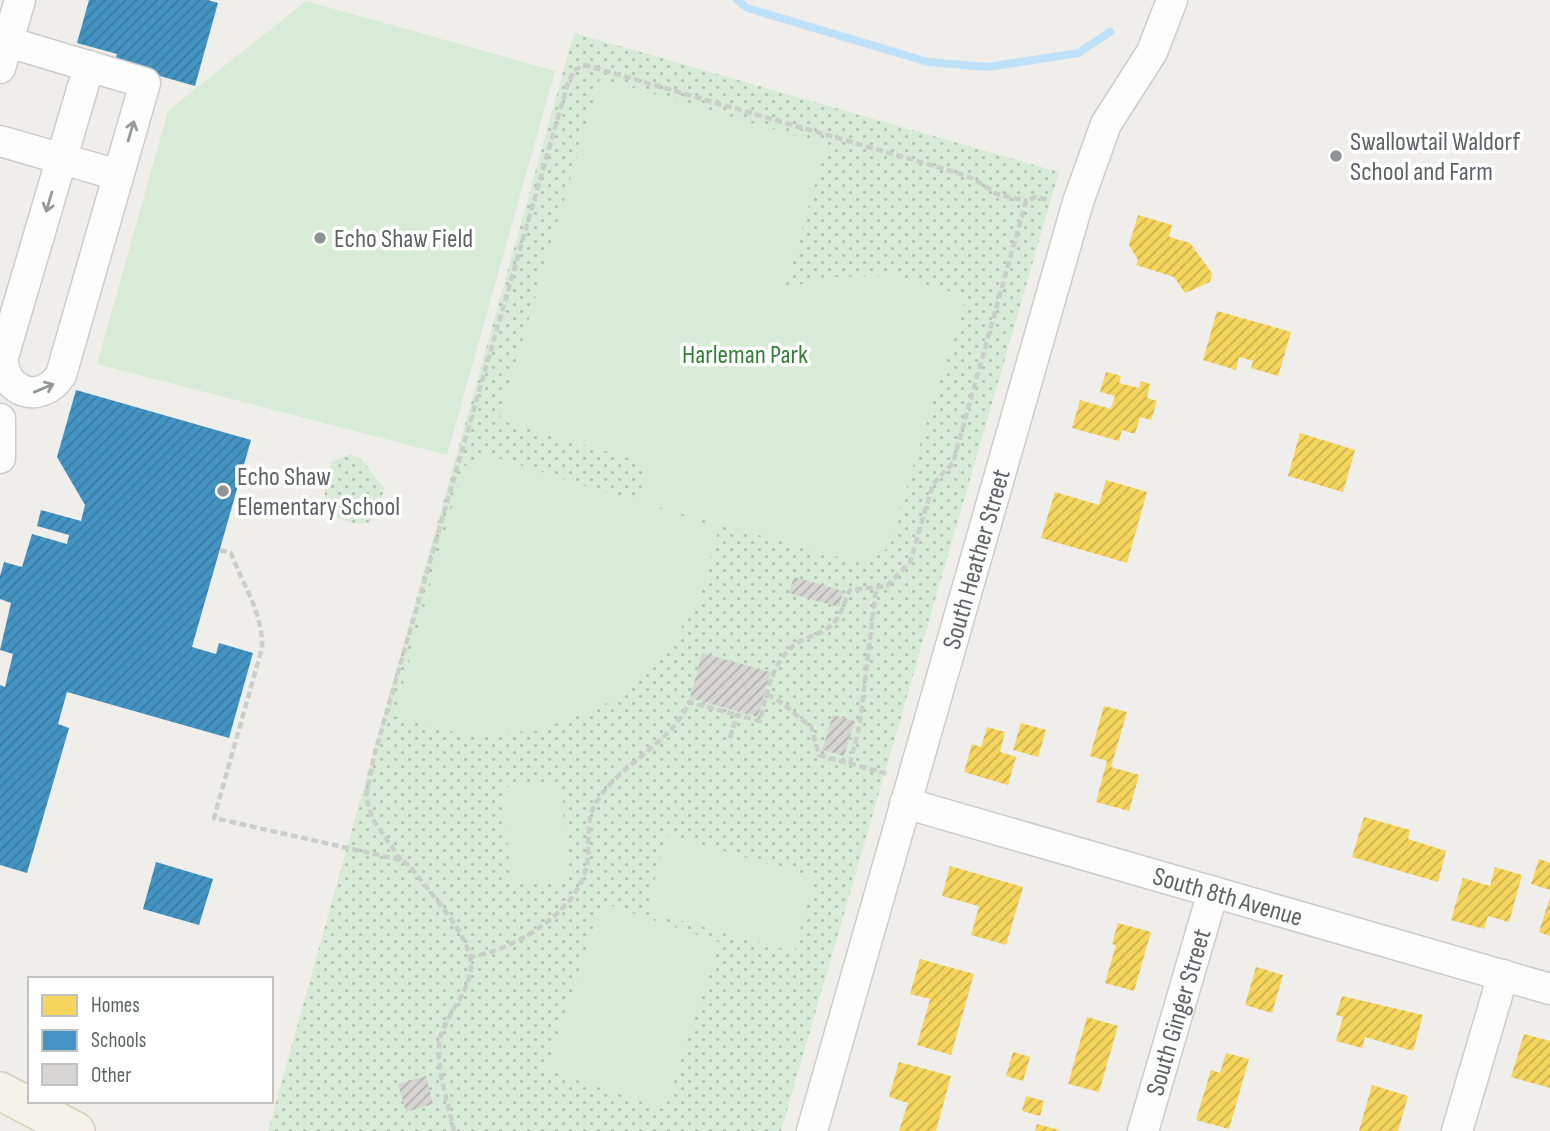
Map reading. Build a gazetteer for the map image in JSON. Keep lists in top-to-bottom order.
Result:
{
  "streets": {
    "street": ["South Heather Street", "South 8th Avenue", "South Ginger Street"]
  },
  "crossings": [
    ["South Heather Street", "South 8th Avenue"],
    ["South 8th Avenue", "South Ginger Street"]
  ],
  "parks": ["Harleman Park"],
  "places": ["Swallowtail Waldorf School and Farm", "Echo Shaw Field", "Echo Shaw Elementary School"],
  "legend": ["Homes", "Schools", "Other"]
}
